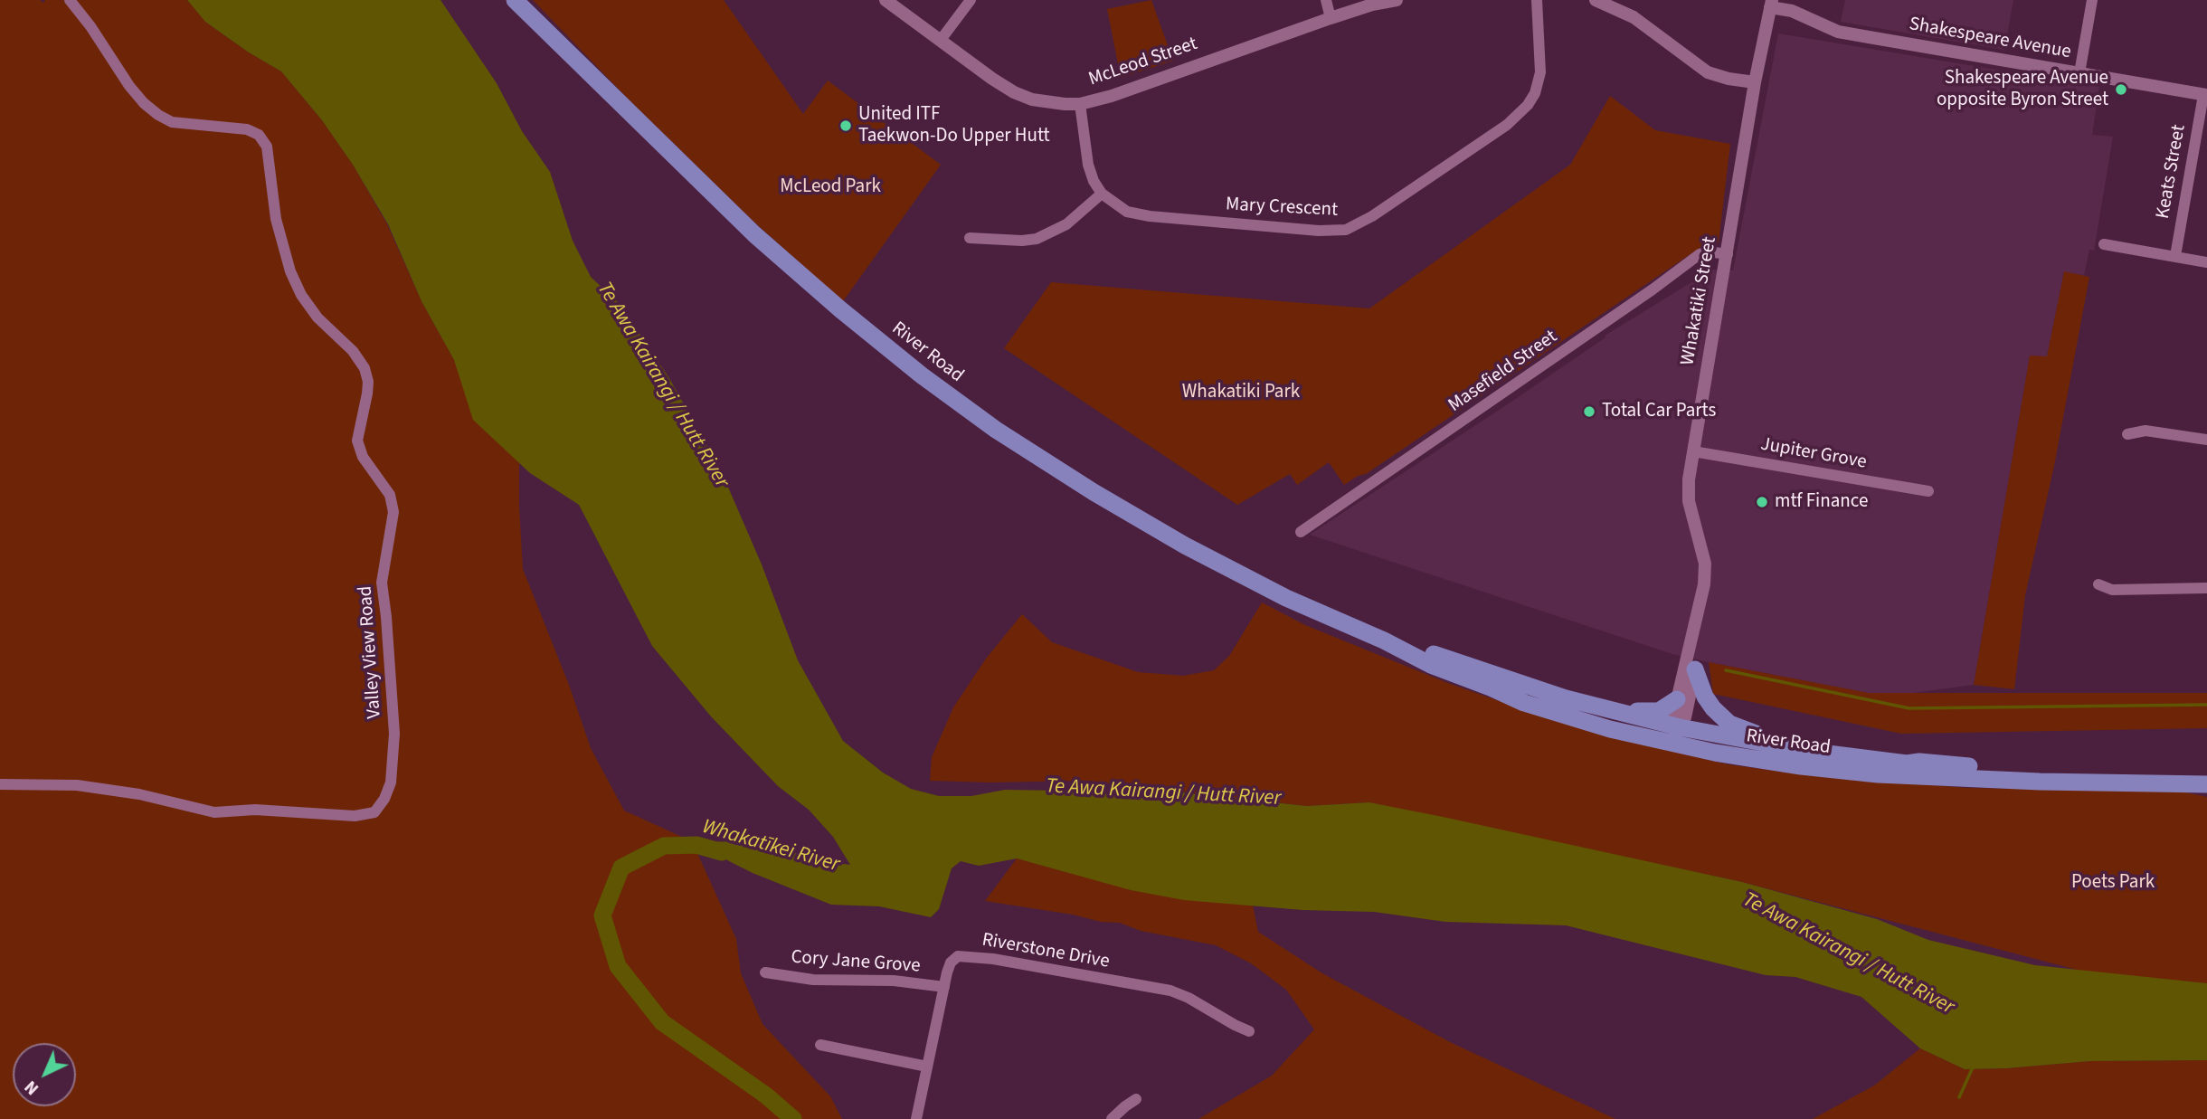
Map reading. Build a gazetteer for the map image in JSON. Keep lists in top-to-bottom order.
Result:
{
  "streets": {
    "highway": ["River Road"],
    "street": [
      "Shakespeare Avenue",
      "McLeod Street",
      "Keats Street",
      "Mary Crescent",
      "Whakatiki Street",
      "Masefield Street",
      "Jupiter Grove",
      "Valley View Road",
      "Riverstone Drive",
      "Cory Jane Grove"
    ]
  },
  "crossings": [
    ["Shakespeare Avenue", "Keats Street"],
    ["Shakespeare Avenue", "Whakatiki Street"],
    ["Whakatiki Street", "River Road"],
    ["Whakatiki Street", "Masefield Street"],
    ["Whakatiki Street", "Jupiter Grove"],
    ["Riverstone Drive", "Cory Jane Grove"]
  ],
  "water": ["Te Awa Kairangi / Hutt River", "Whakatīkei River"],
  "parks": ["McLeod Park", "Whakatiki Park", "Poets Park"],
  "places": [
    "Shakespeare Avenue opposite Byron Street",
    "United ITF Taekwon-Do Upper Hutt",
    "Total Car Parts",
    "mtf Finance"
  ],
  "north": "bottom left"
}
